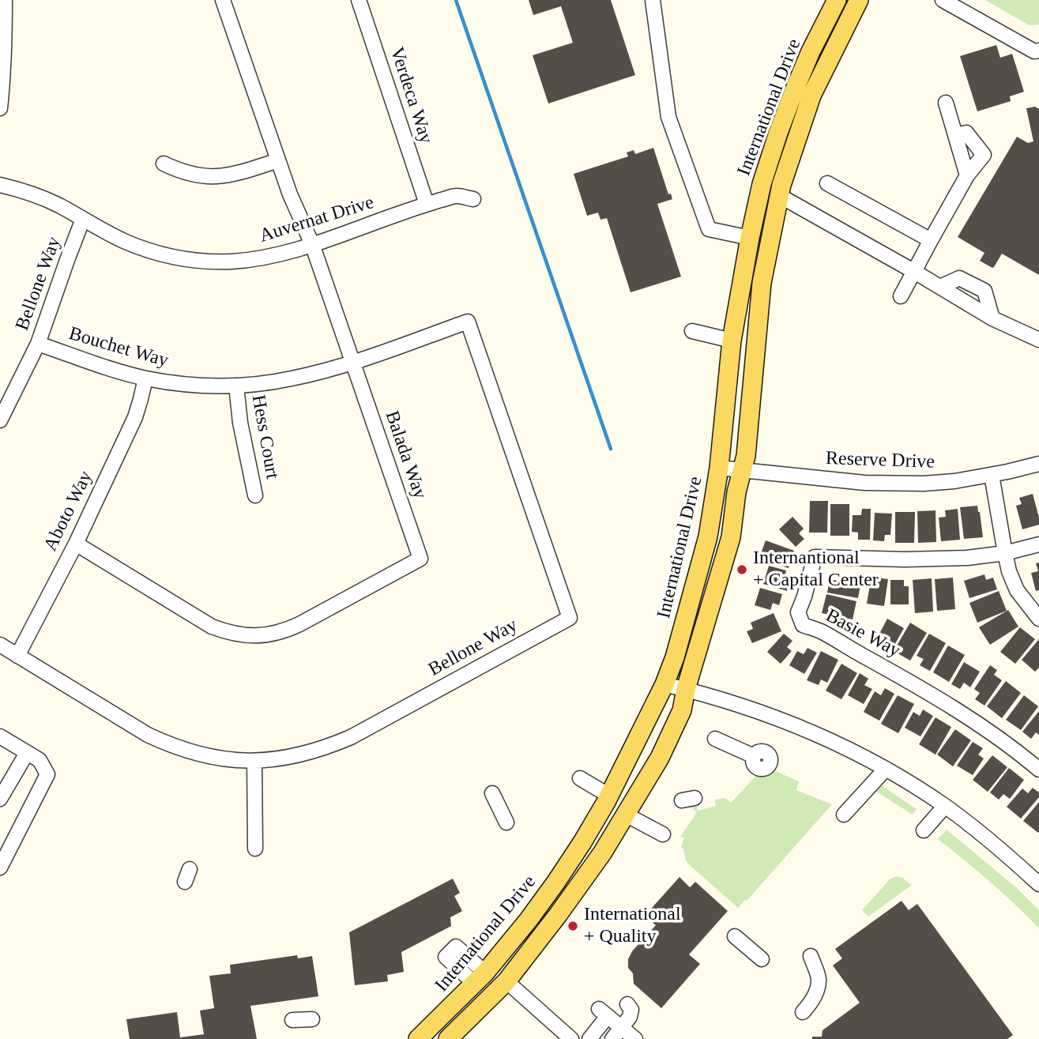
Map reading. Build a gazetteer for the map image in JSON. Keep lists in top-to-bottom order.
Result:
{
  "streets": {
    "main road": ["International Drive"],
    "street": [
      "Verdeca Way",
      "Auvernat Drive",
      "Bellone Way",
      "Bouchet Way",
      "Hess Court",
      "Balada Way",
      "Reserve Drive",
      "Aboto Way",
      "Basie Way"
    ]
  },
  "crossings": [
    ["Verdeca Way", "Auvernat Drive"],
    ["International Drive", "Reserve Drive"],
    ["Auvernat Drive", "Bellone Way"],
    ["Auvernat Drive", "Balada Way"],
    ["Bellone Way", "Bouchet Way"],
    ["Bellone Way", "Balada Way"],
    ["Bellone Way", "Aboto Way"],
    ["Bouchet Way", "Hess Court"],
    ["Bouchet Way", "Balada Way"],
    ["Bouchet Way", "Aboto Way"],
    ["Balada Way", "Aboto Way"]
  ],
  "places": ["Internantional + Capital Center", "International + Quality"]
}
